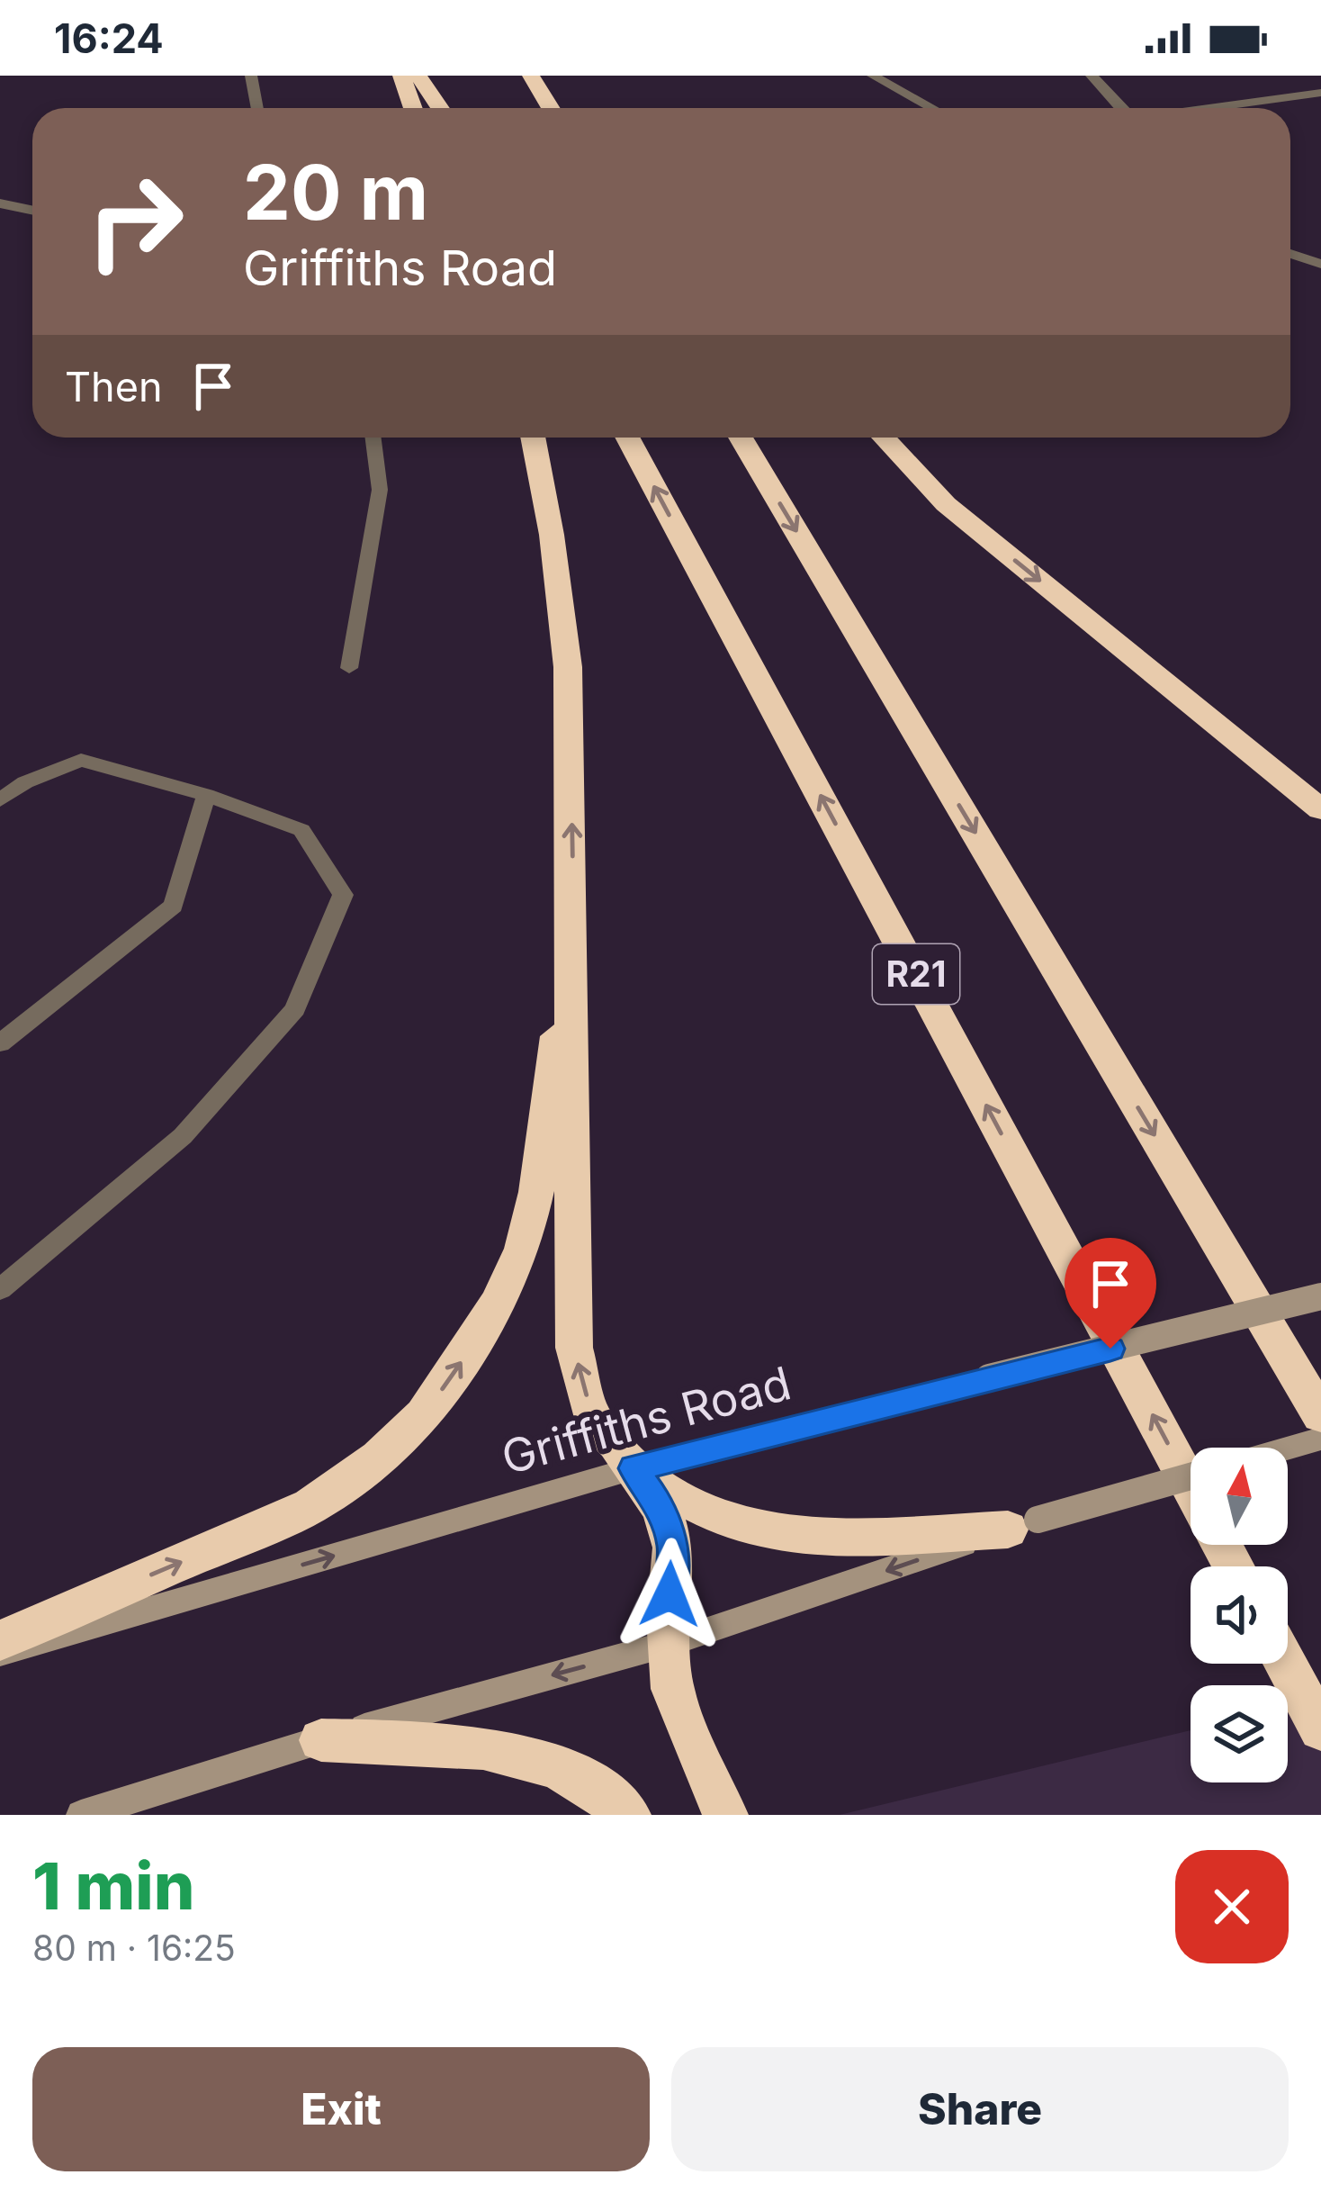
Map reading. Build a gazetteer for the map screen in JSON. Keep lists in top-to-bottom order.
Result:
{
  "streets": {
    "highway": ["R21"],
    "street": ["Griffiths Road"]
  },
  "north": "top",
  "page": {
    "status": "16:24",
    "turn": ["20 m", "Griffiths Road"],
    "then": "Then",
    "heading": ["1 min", "80 m · 16:25"],
    "buttons": ["Exit", "Share"]
  }
}
